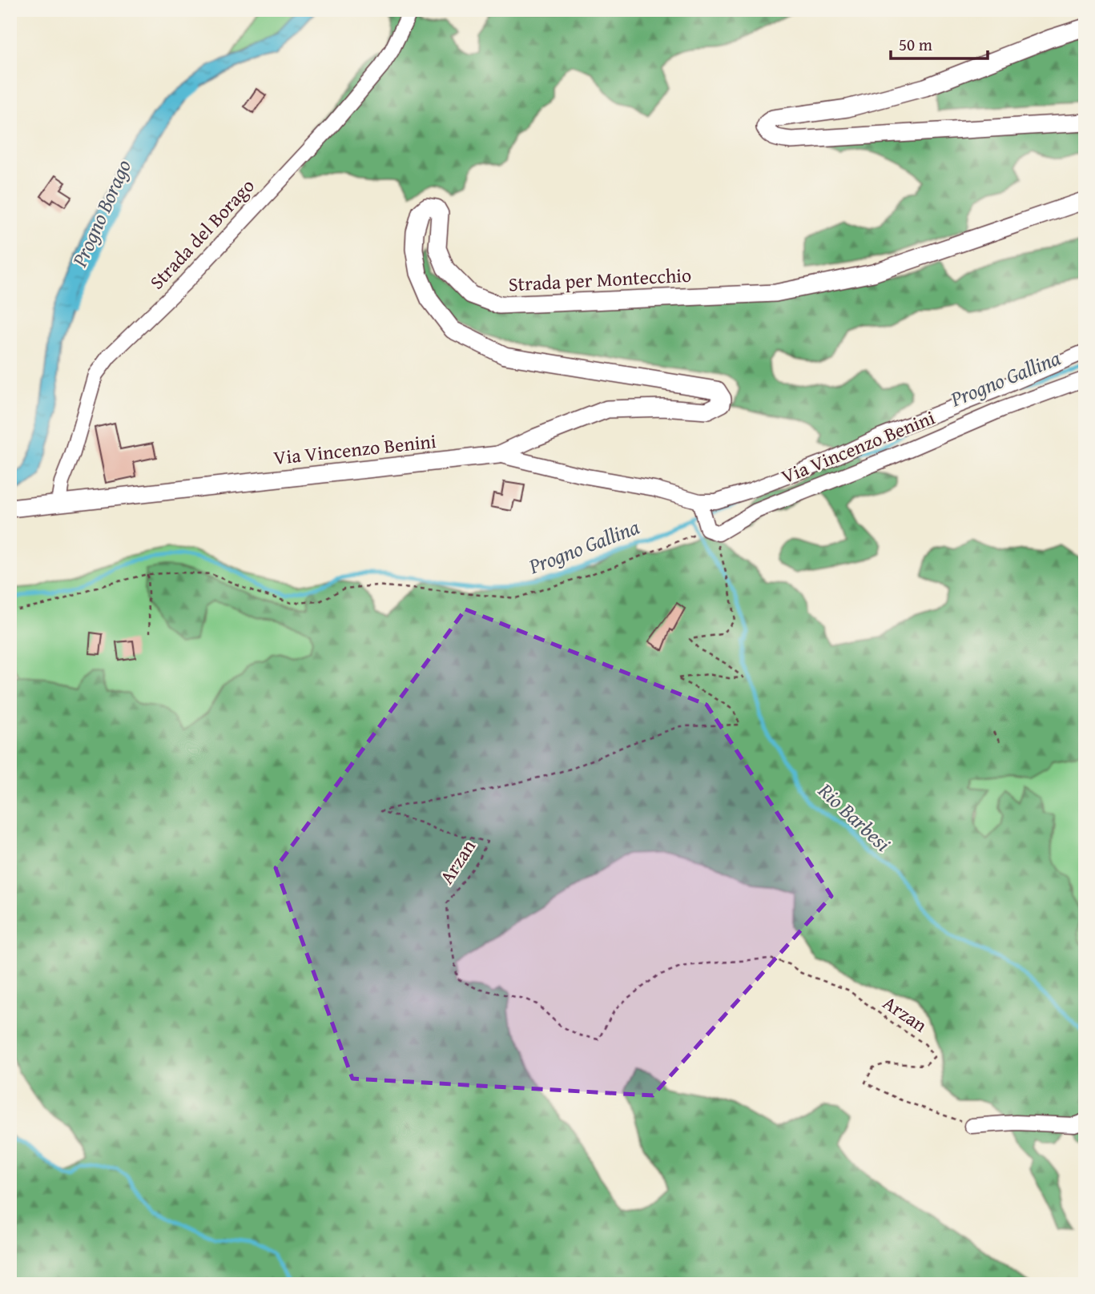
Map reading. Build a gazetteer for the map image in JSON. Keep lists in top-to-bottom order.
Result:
{
  "streets": {
    "street": ["Strada del Borago", "Strada per Montecchio", "Via Vincenzo Benini"],
    "path": ["Arzan"]
  },
  "crossings": [
    ["Strada del Borago", "Via Vincenzo Benini"],
    ["Strada per Montecchio", "Via Vincenzo Benini"],
    ["Via Vincenzo Benini", "Arzan"]
  ],
  "water": ["Progno Borago", "Progno Gallina", "Rio Barbesi"],
  "scale_bar": "50 m"
}
